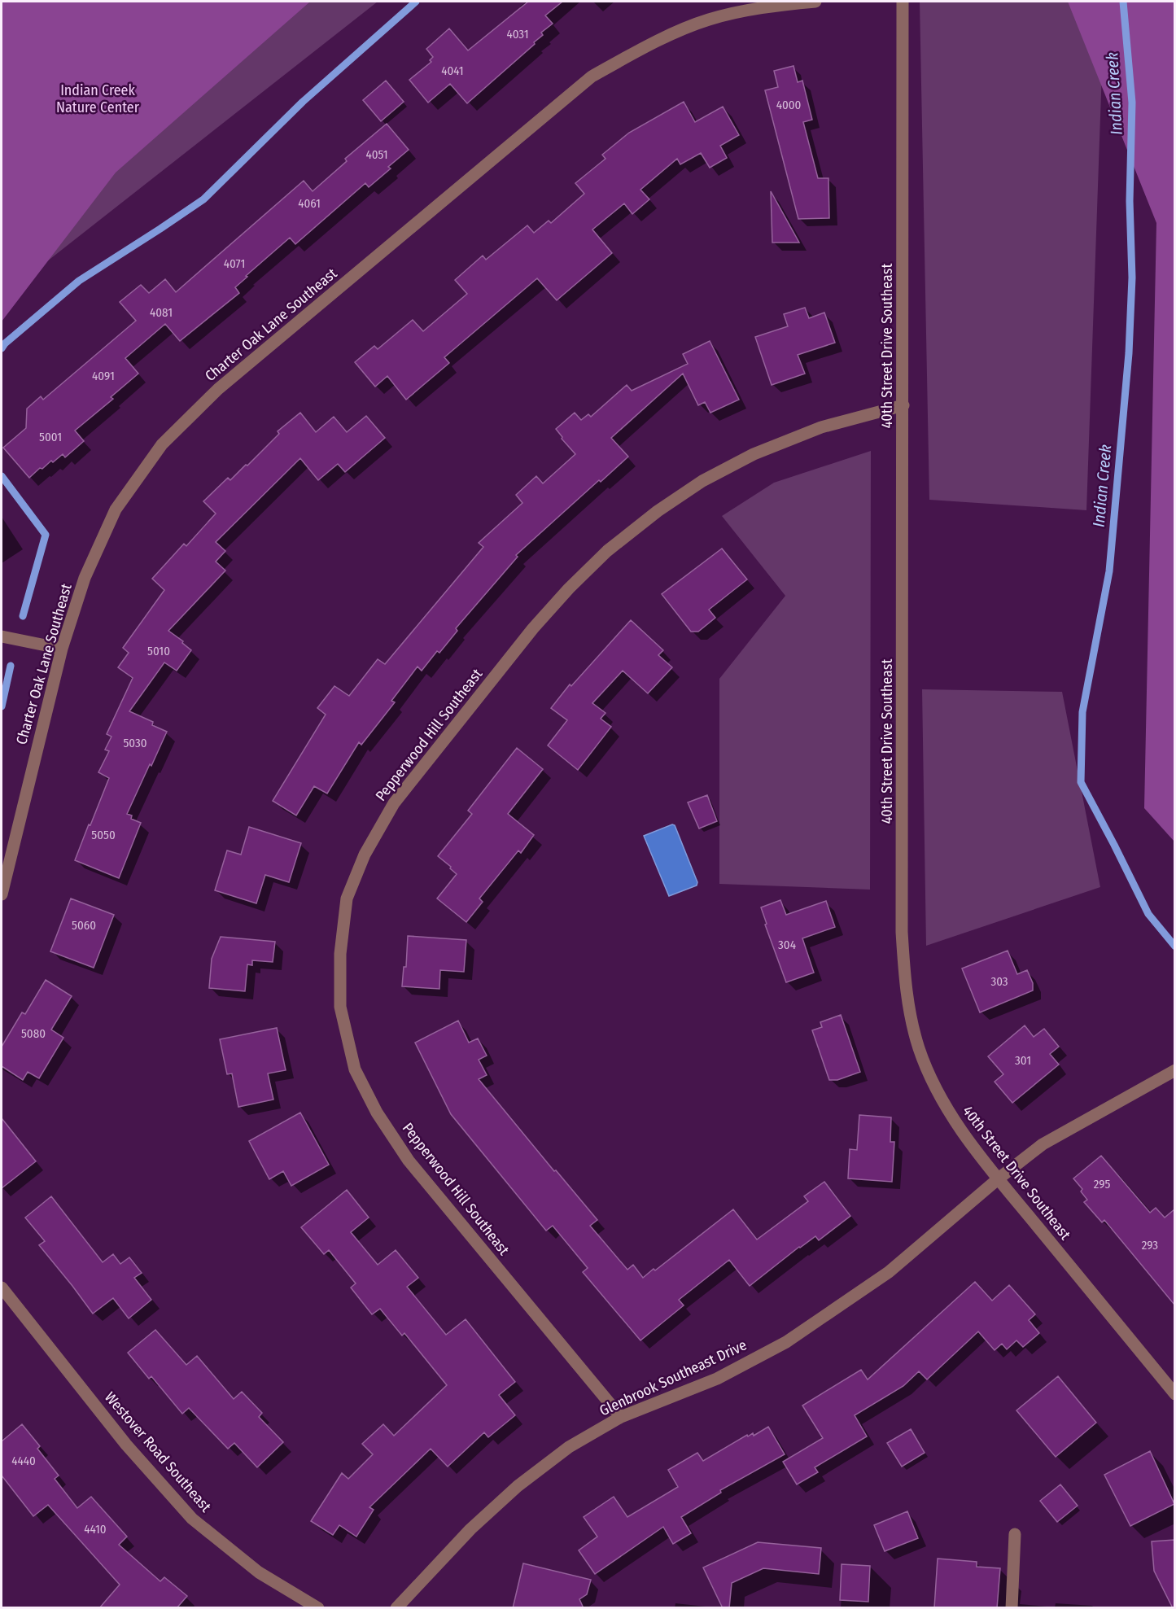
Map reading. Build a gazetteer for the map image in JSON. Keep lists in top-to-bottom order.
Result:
{
  "streets": {
    "street": [
      "Charter Oak Lane Southeast",
      "40th Street Drive Southeast",
      "Pepperwood Hill Southeast",
      "Glenbrook Southeast Drive",
      "Westover Road Southeast"
    ]
  },
  "crossings": [
    ["40th Street Drive Southeast", "Pepperwood Hill Southeast"],
    ["40th Street Drive Southeast", "Glenbrook Southeast Drive"],
    ["Pepperwood Hill Southeast", "Glenbrook Southeast Drive"]
  ],
  "water": ["Indian Creek"],
  "parks": ["Indian Creek Nature Center"],
  "house_numbers": [
    "4031",
    "4041",
    "4000",
    "4051",
    "4061",
    "4071",
    "4081",
    "4091",
    "5001",
    "5010",
    "5030",
    "5050",
    "5060",
    "304",
    "303",
    "5080",
    "301",
    "295",
    "293",
    "4440",
    "4410"
  ]
}
